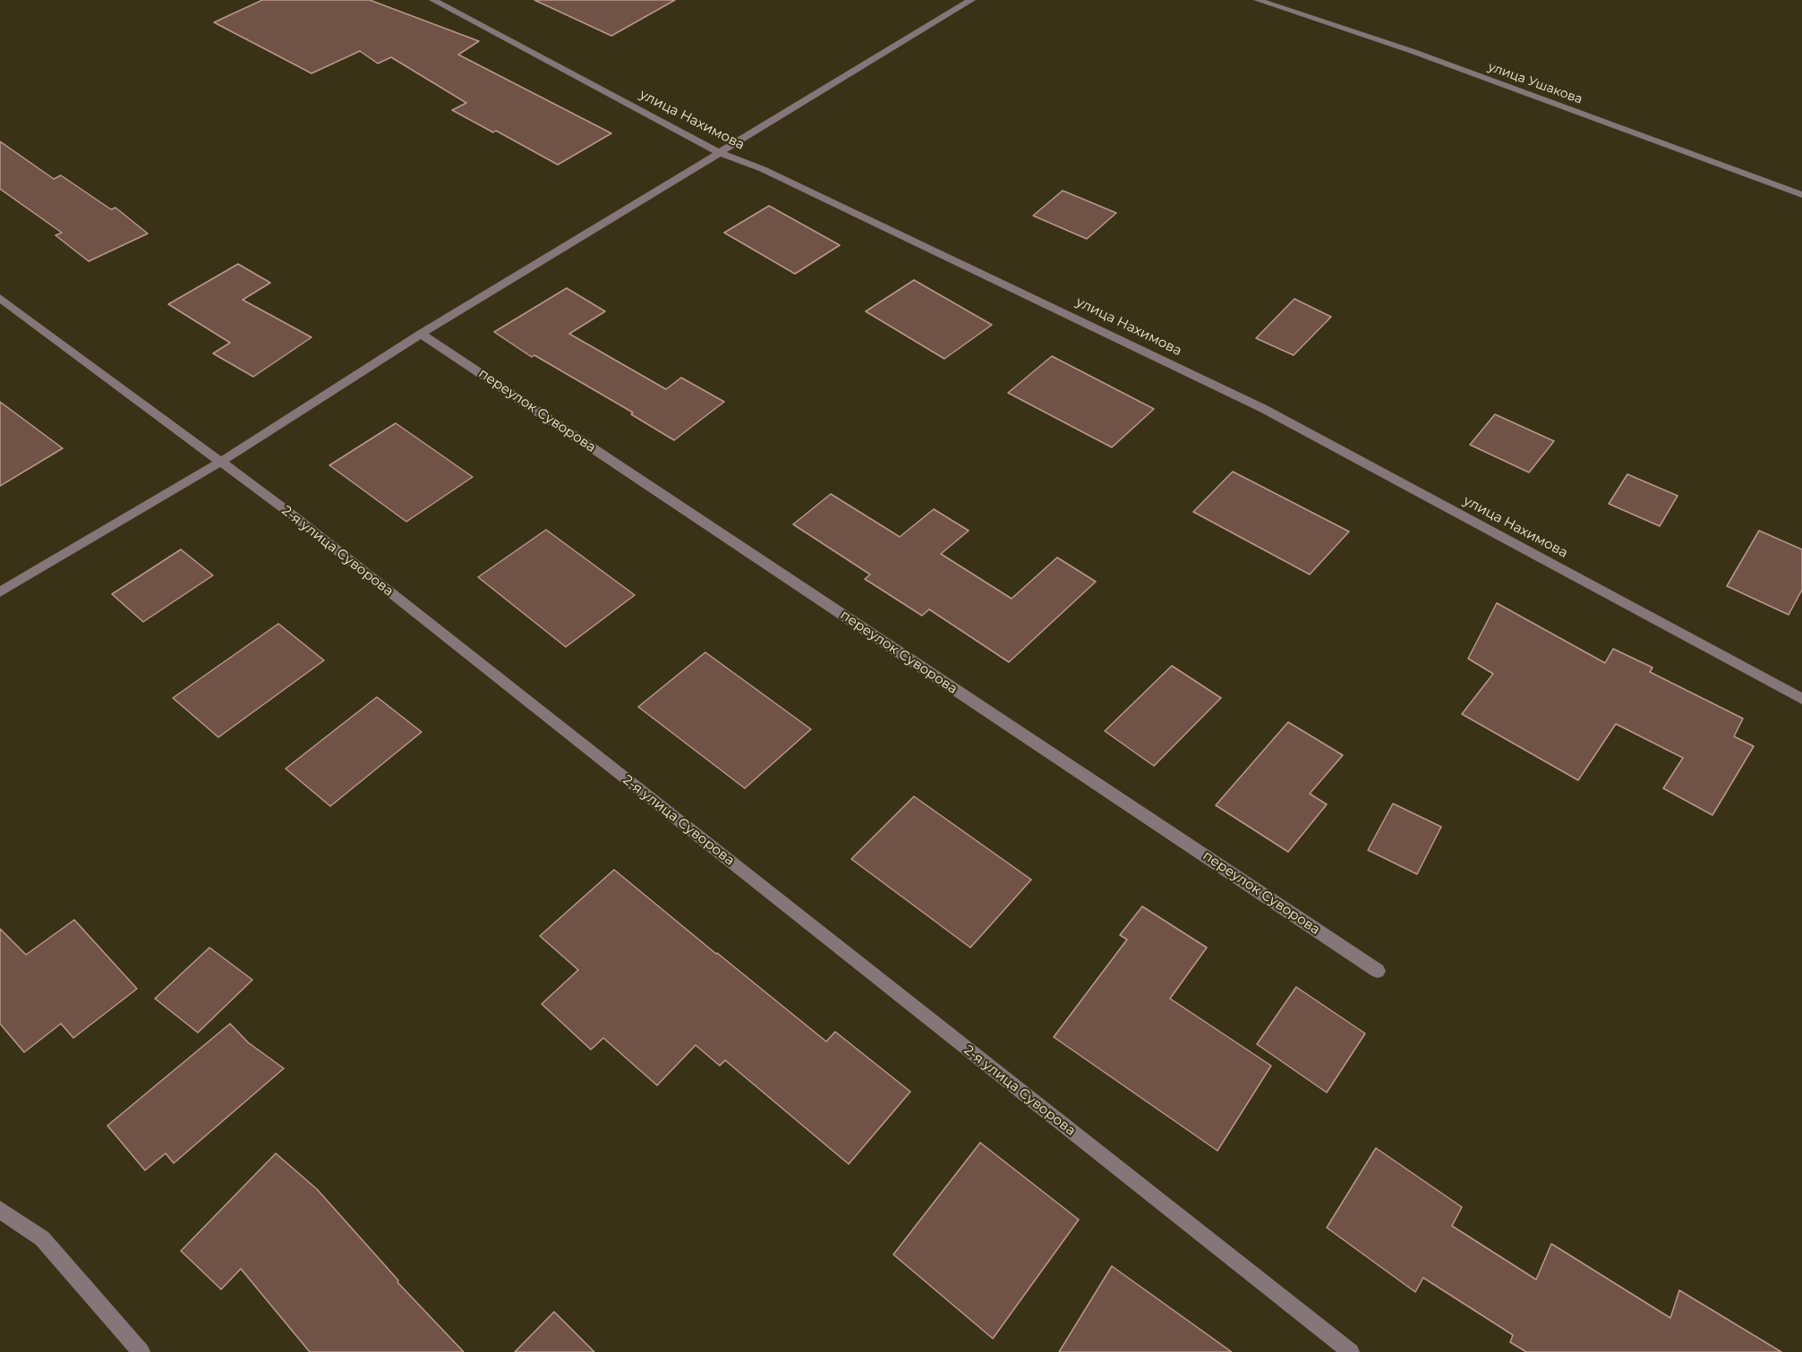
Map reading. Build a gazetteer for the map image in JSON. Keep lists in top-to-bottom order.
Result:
{
  "streets": {
    "street": [
      "улица Ушакова",
      "улица Нахимова",
      "переулок Суворова",
      "2-я улица Суворова"
    ]
  }
}
